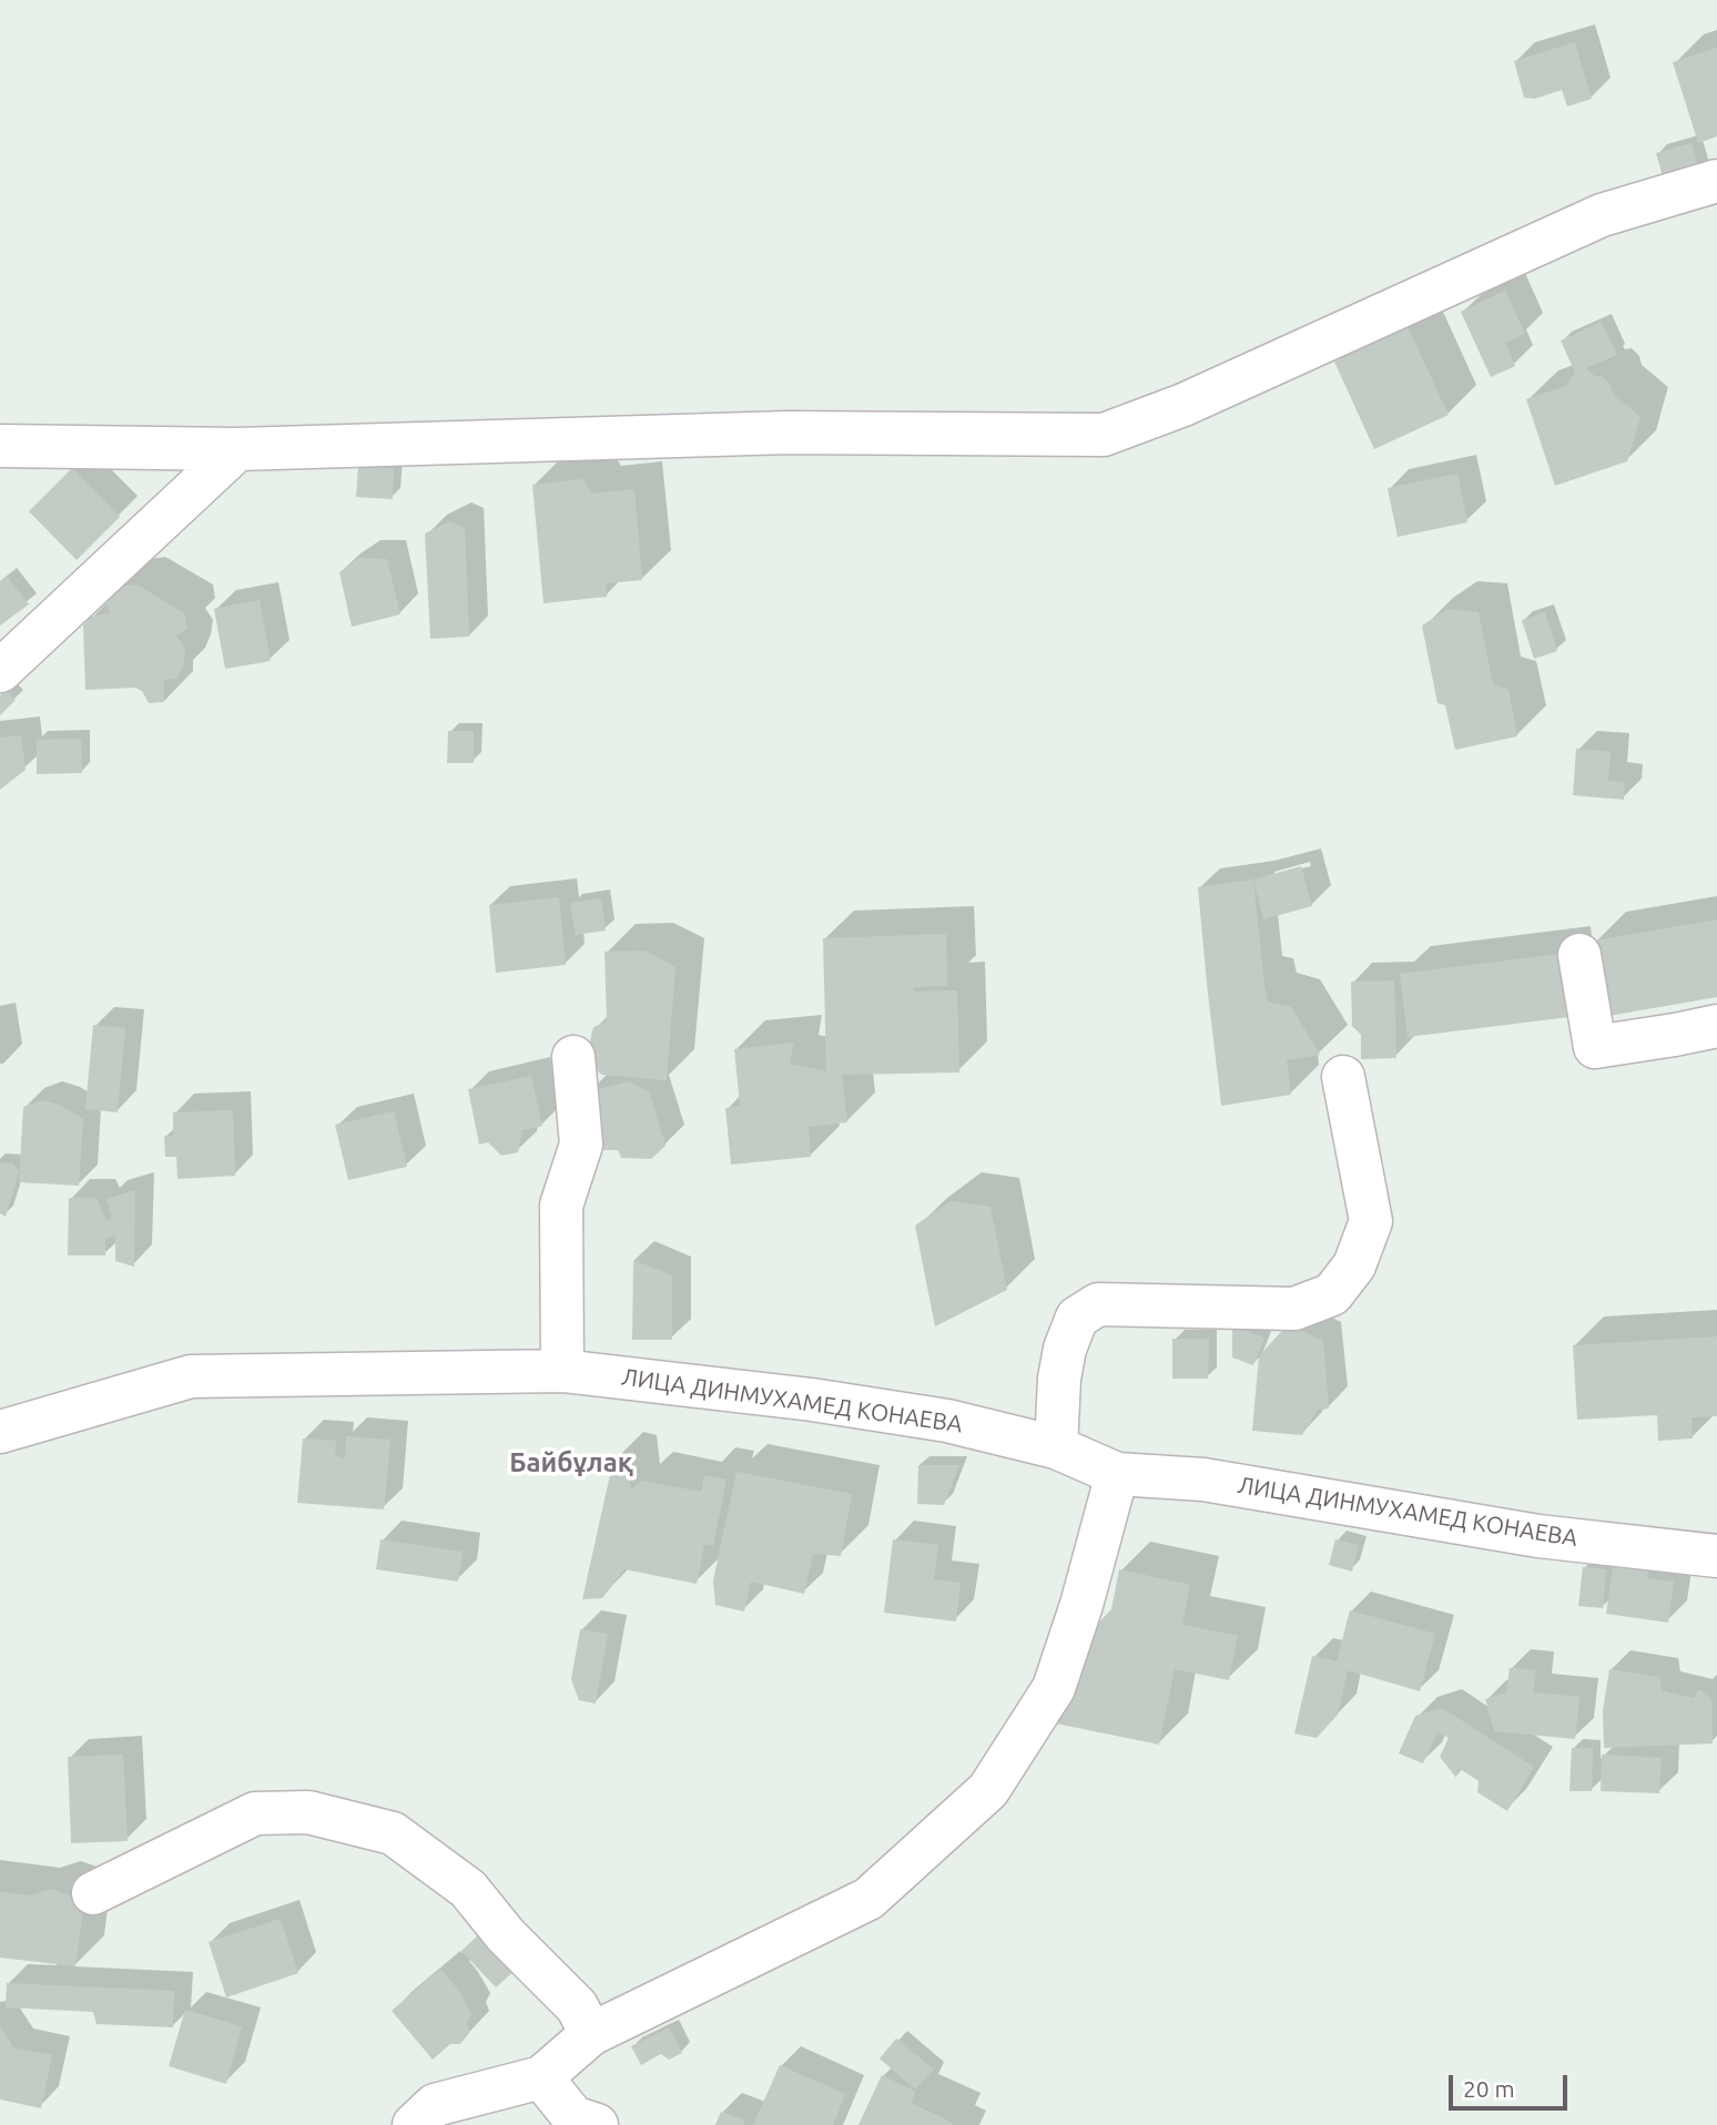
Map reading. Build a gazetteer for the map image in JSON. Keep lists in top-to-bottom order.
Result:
{
  "streets": {
    "street": ["ЛИЦА ДИНМУХАМЕД КОНАЕВА"]
  },
  "districts": ["Байбұлақ"],
  "scale_bar": "20 m"
}
